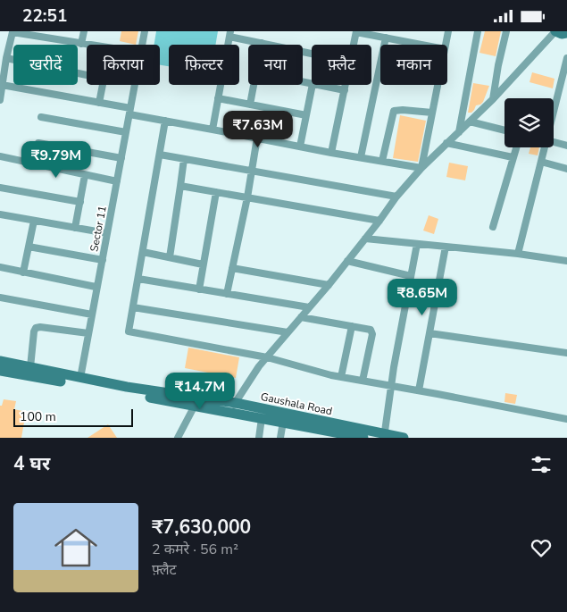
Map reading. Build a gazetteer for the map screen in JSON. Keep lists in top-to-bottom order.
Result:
{
  "streets": {
    "street": ["Sector 11", "Gaushala Road"]
  },
  "crossings": [
    ["Sector 11", "Gaushala Road"]
  ],
  "scale_bar": "100 m",
  "page": {
    "status": "22:51",
    "chip": [
      "खरीदें",
      "किराया",
      "फ़िल्टर",
      "नया",
      "फ़्लैट",
      "मकान"
    ],
    "price": [
      "₹7.63M",
      "₹9.79M",
      "₹8.65M",
      "₹14.7M"
    ],
    "scale": "100 m",
    "heading": "4 घर",
    "list": [
      {
        "name": "₹7,630,000",
        "note": "2 कमरे · 56 m² · फ़्लैट"
      }
    ]
  }
}
